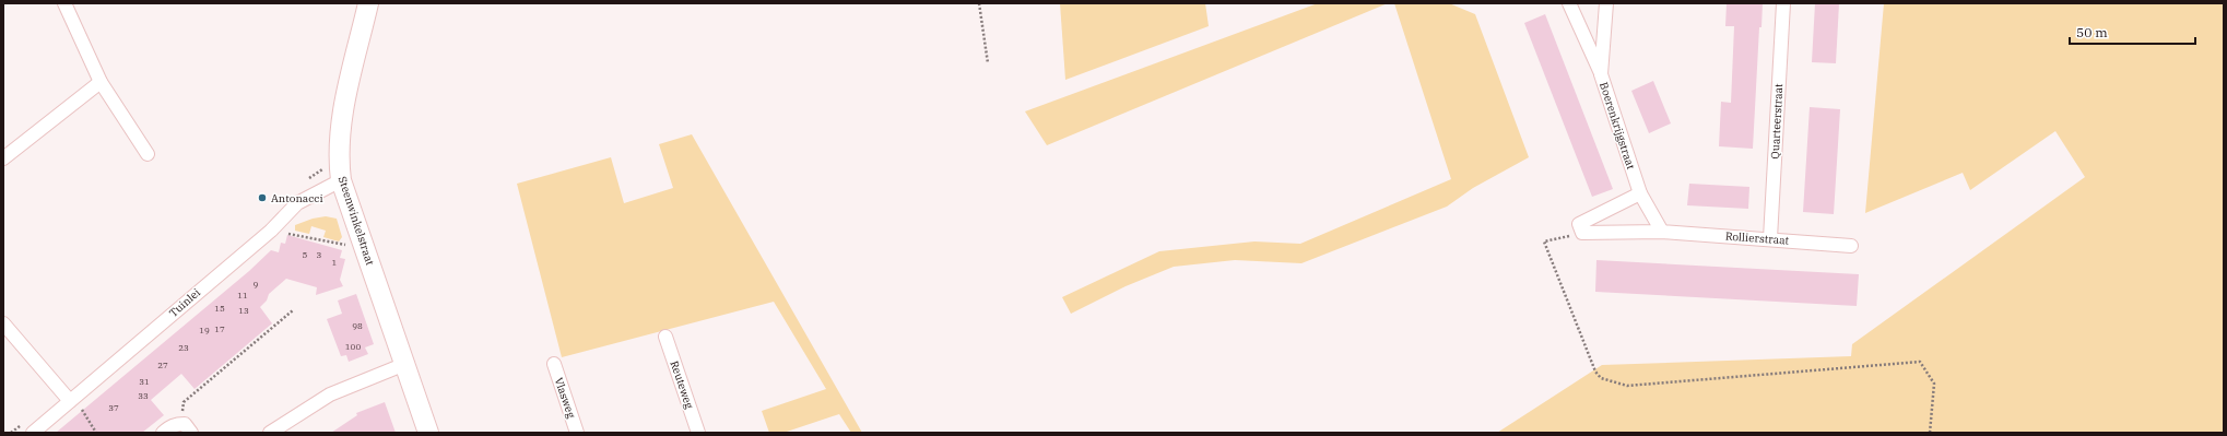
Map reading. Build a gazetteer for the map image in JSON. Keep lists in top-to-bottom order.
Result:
{
  "streets": {
    "street": [
      "Quarteerstraat",
      "Boerenkrijgstraat",
      "Steenwinkelstraat",
      "Rollierstraat",
      "Tuinlei",
      "Reuteweg",
      "Vlasweg"
    ]
  },
  "crossings": [
    ["Quarteerstraat", "Rollierstraat"],
    ["Boerenkrijgstraat", "Rollierstraat"],
    ["Steenwinkelstraat", "Tuinlei"]
  ],
  "places": ["Antonacci"],
  "house_numbers": [
    "5",
    "3",
    "1",
    "9",
    "11",
    "15",
    "13",
    "98",
    "17",
    "19",
    "100",
    "23",
    "27",
    "31",
    "33",
    "37"
  ],
  "scale_bar": "50 m"
}
